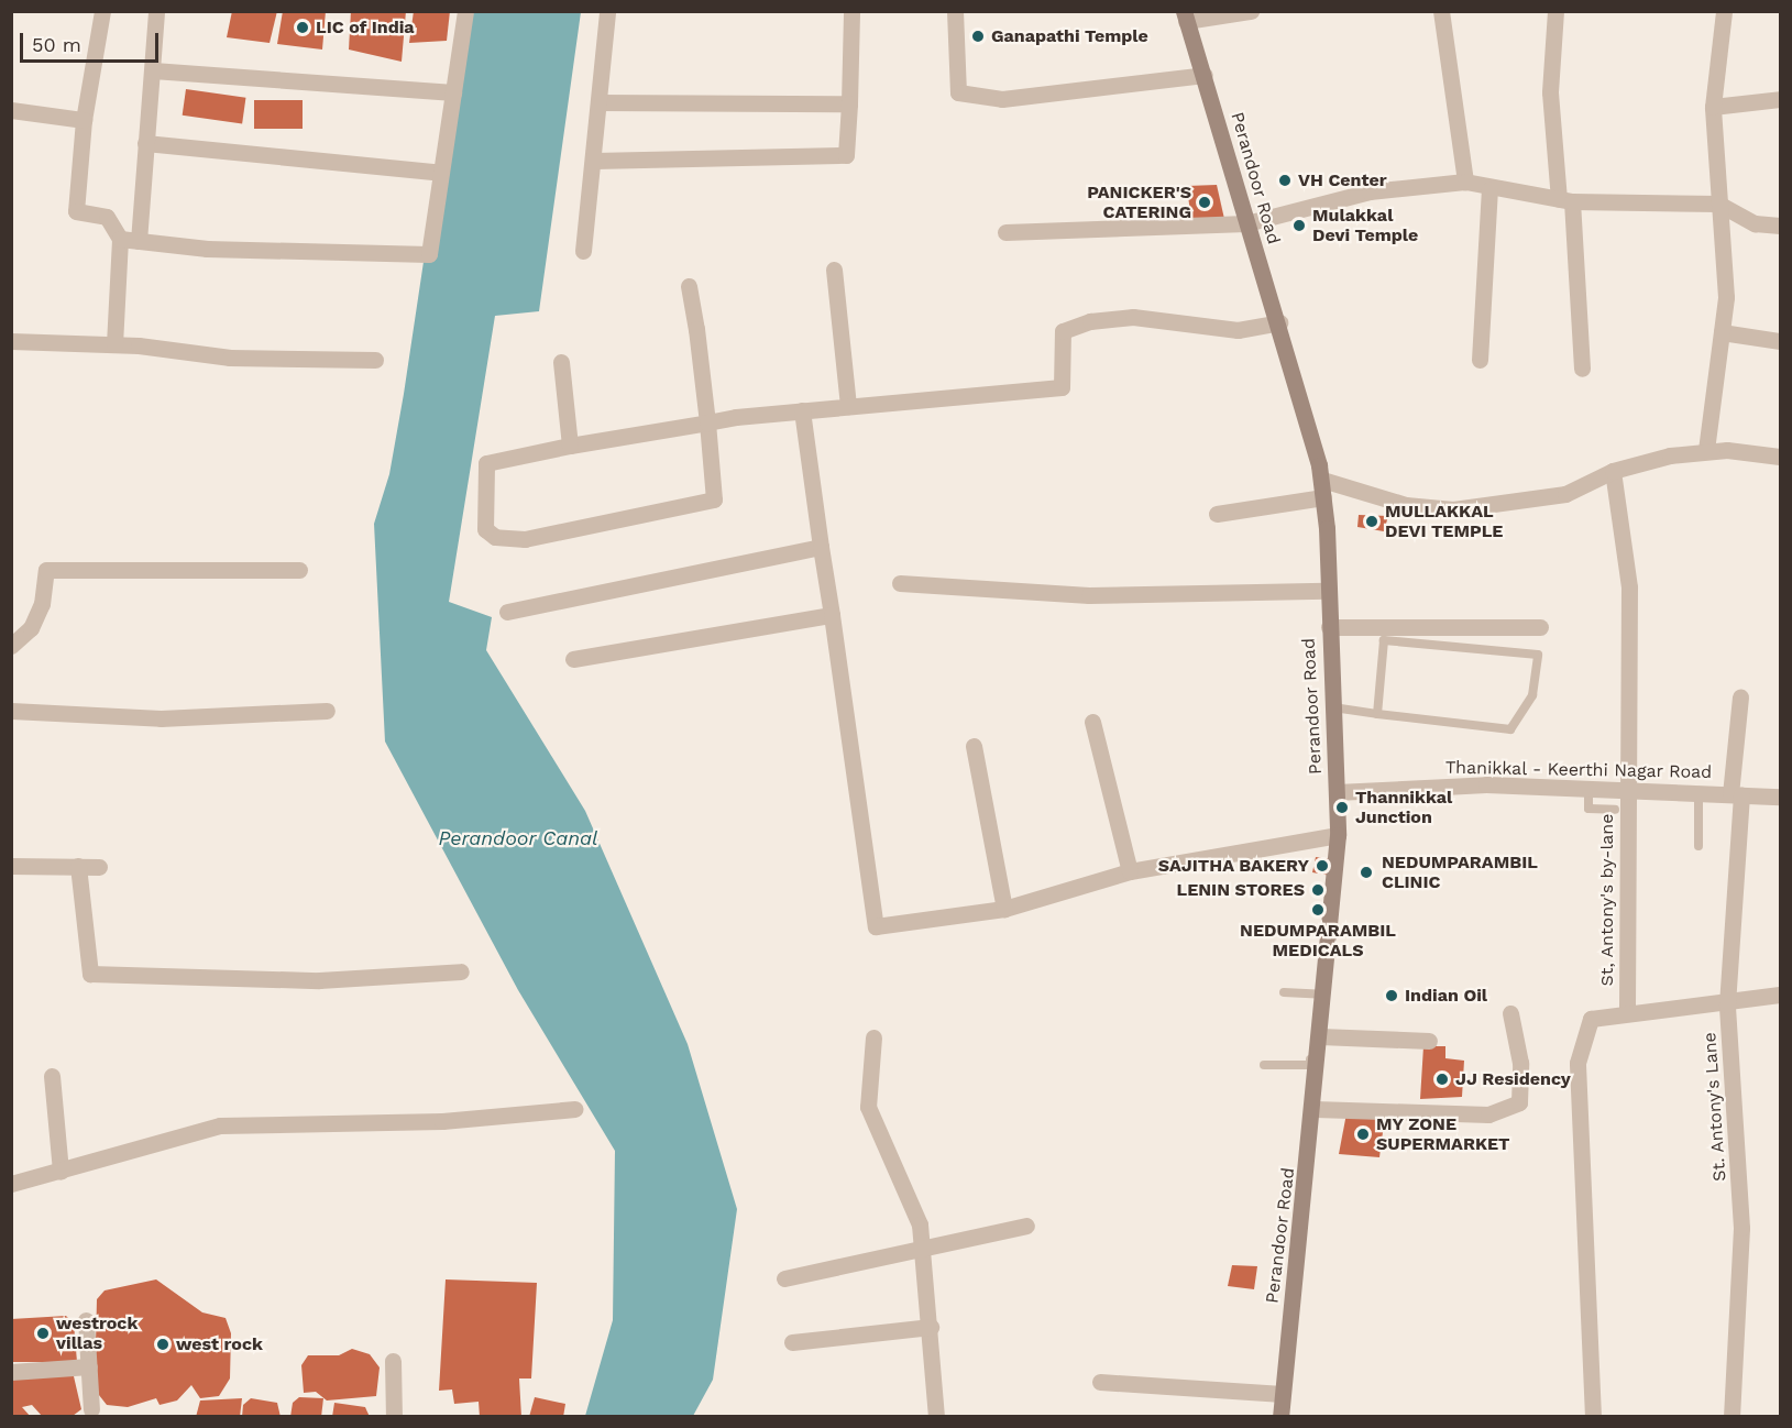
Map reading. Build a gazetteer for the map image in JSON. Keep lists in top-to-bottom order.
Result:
{
  "streets": {
    "main road": ["Perandoor Road"],
    "street": ["Thanikkal - Keerthi Nagar Road", "St, Antony's by-lane", "St. Antony's Lane"]
  },
  "crossings": [
    ["Perandoor Road", "Thanikkal - Keerthi Nagar Road"],
    ["Thanikkal - Keerthi Nagar Road", "St, Antony's by-lane"],
    ["Thanikkal - Keerthi Nagar Road", "St. Antony's Lane"]
  ],
  "water": ["Perandoor Canal"],
  "places": [
    "LIC of India",
    "Ganapathi Temple",
    "VH Center",
    "PANICKER'S CATERING",
    "Mulakkal Devi Temple",
    "MULLAKKAL DEVI TEMPLE",
    "Thannikkal Junction",
    "SAJITHA BAKERY",
    "NEDUMPARAMBIL CLINIC",
    "LENIN STORES",
    "NEDUMPARAMBIL MEDICALS",
    "Indian Oil",
    "JJ Residency",
    "MY ZONE SUPERMARKET",
    "westrock villas",
    "west rock"
  ],
  "scale_bar": "50 m"
}
